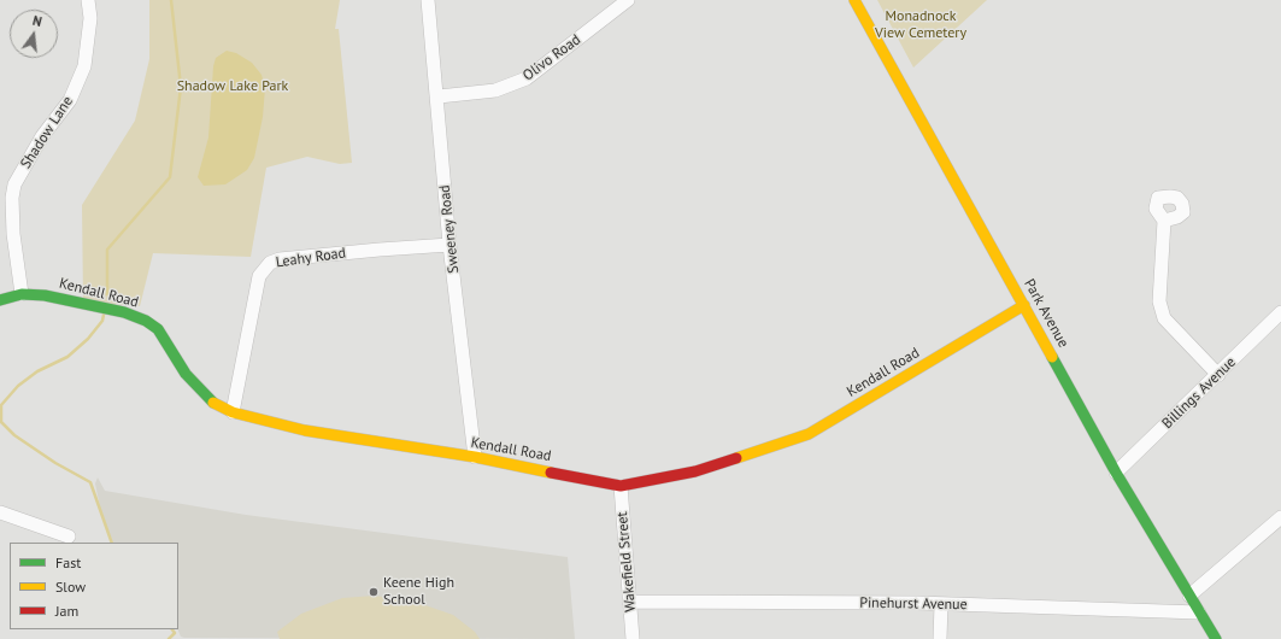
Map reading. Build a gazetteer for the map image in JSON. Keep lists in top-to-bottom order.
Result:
{
  "streets": {
    "street": [
      "Olivo Road",
      "Shadow Lane",
      "Sweeney Road",
      "Leahy Road",
      "Kendall Road",
      "Park Avenue",
      "Billings Avenue",
      "Wakefield Street",
      "Pinehurst Avenue"
    ]
  },
  "crossings": [
    ["Olivo Road", "Sweeney Road"],
    ["Shadow Lane", "Kendall Road"],
    ["Sweeney Road", "Leahy Road"],
    ["Sweeney Road", "Kendall Road"],
    ["Leahy Road", "Kendall Road"],
    ["Kendall Road", "Park Avenue"],
    ["Kendall Road", "Wakefield Street"],
    ["Park Avenue", "Billings Avenue"],
    ["Park Avenue", "Pinehurst Avenue"],
    ["Wakefield Street", "Pinehurst Avenue"]
  ],
  "parks": ["Monadnock View Cemetery", "Shadow Lake Park"],
  "places": ["Keene High School"],
  "legend": ["Fast", "Slow", "Jam"],
  "north": "top"
}
